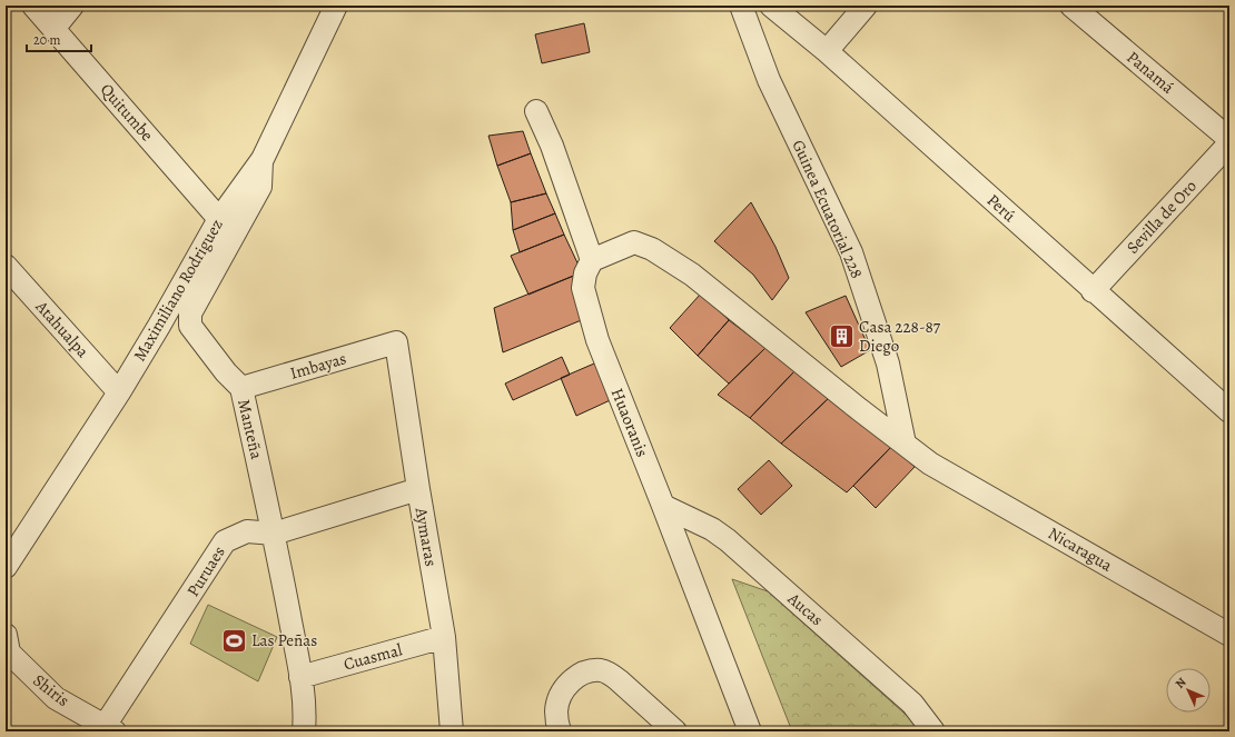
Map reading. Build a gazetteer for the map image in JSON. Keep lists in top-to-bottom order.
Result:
{
  "streets": {
    "street": [
      "Panamá",
      "Quitumbe",
      "Perú",
      "Guinea Ecuatorial 228",
      "Sevilla de Oro",
      "Maximiliano Rodriguez",
      "Atahualpa",
      "Imbayas",
      "Huaoranis",
      "Manteña",
      "Aymaras",
      "Nicaragua",
      "Puruaes",
      "Aucas",
      "Cuasmal",
      "Shiris"
    ]
  },
  "crossings": [
    ["Quitumbe", "Maximiliano Rodriguez"],
    ["Perú", "Sevilla de Oro"],
    ["Guinea Ecuatorial 228", "Nicaragua"],
    ["Maximiliano Rodriguez", "Atahualpa"],
    ["Maximiliano Rodriguez", "Manteña"],
    ["Imbayas", "Manteña"],
    ["Imbayas", "Aymaras"],
    ["Huaoranis", "Nicaragua"],
    ["Huaoranis", "Aucas"],
    ["Manteña", "Puruaes"],
    ["Manteña", "Cuasmal"],
    ["Aymaras", "Puruaes"],
    ["Aymaras", "Cuasmal"],
    ["Puruaes", "Shiris"]
  ],
  "places": {
    "building": ["Casa 228-87 Diego"],
    "sports": ["Las Peñas"]
  },
  "scale_bar": "20 m",
  "north": "top left"
}
